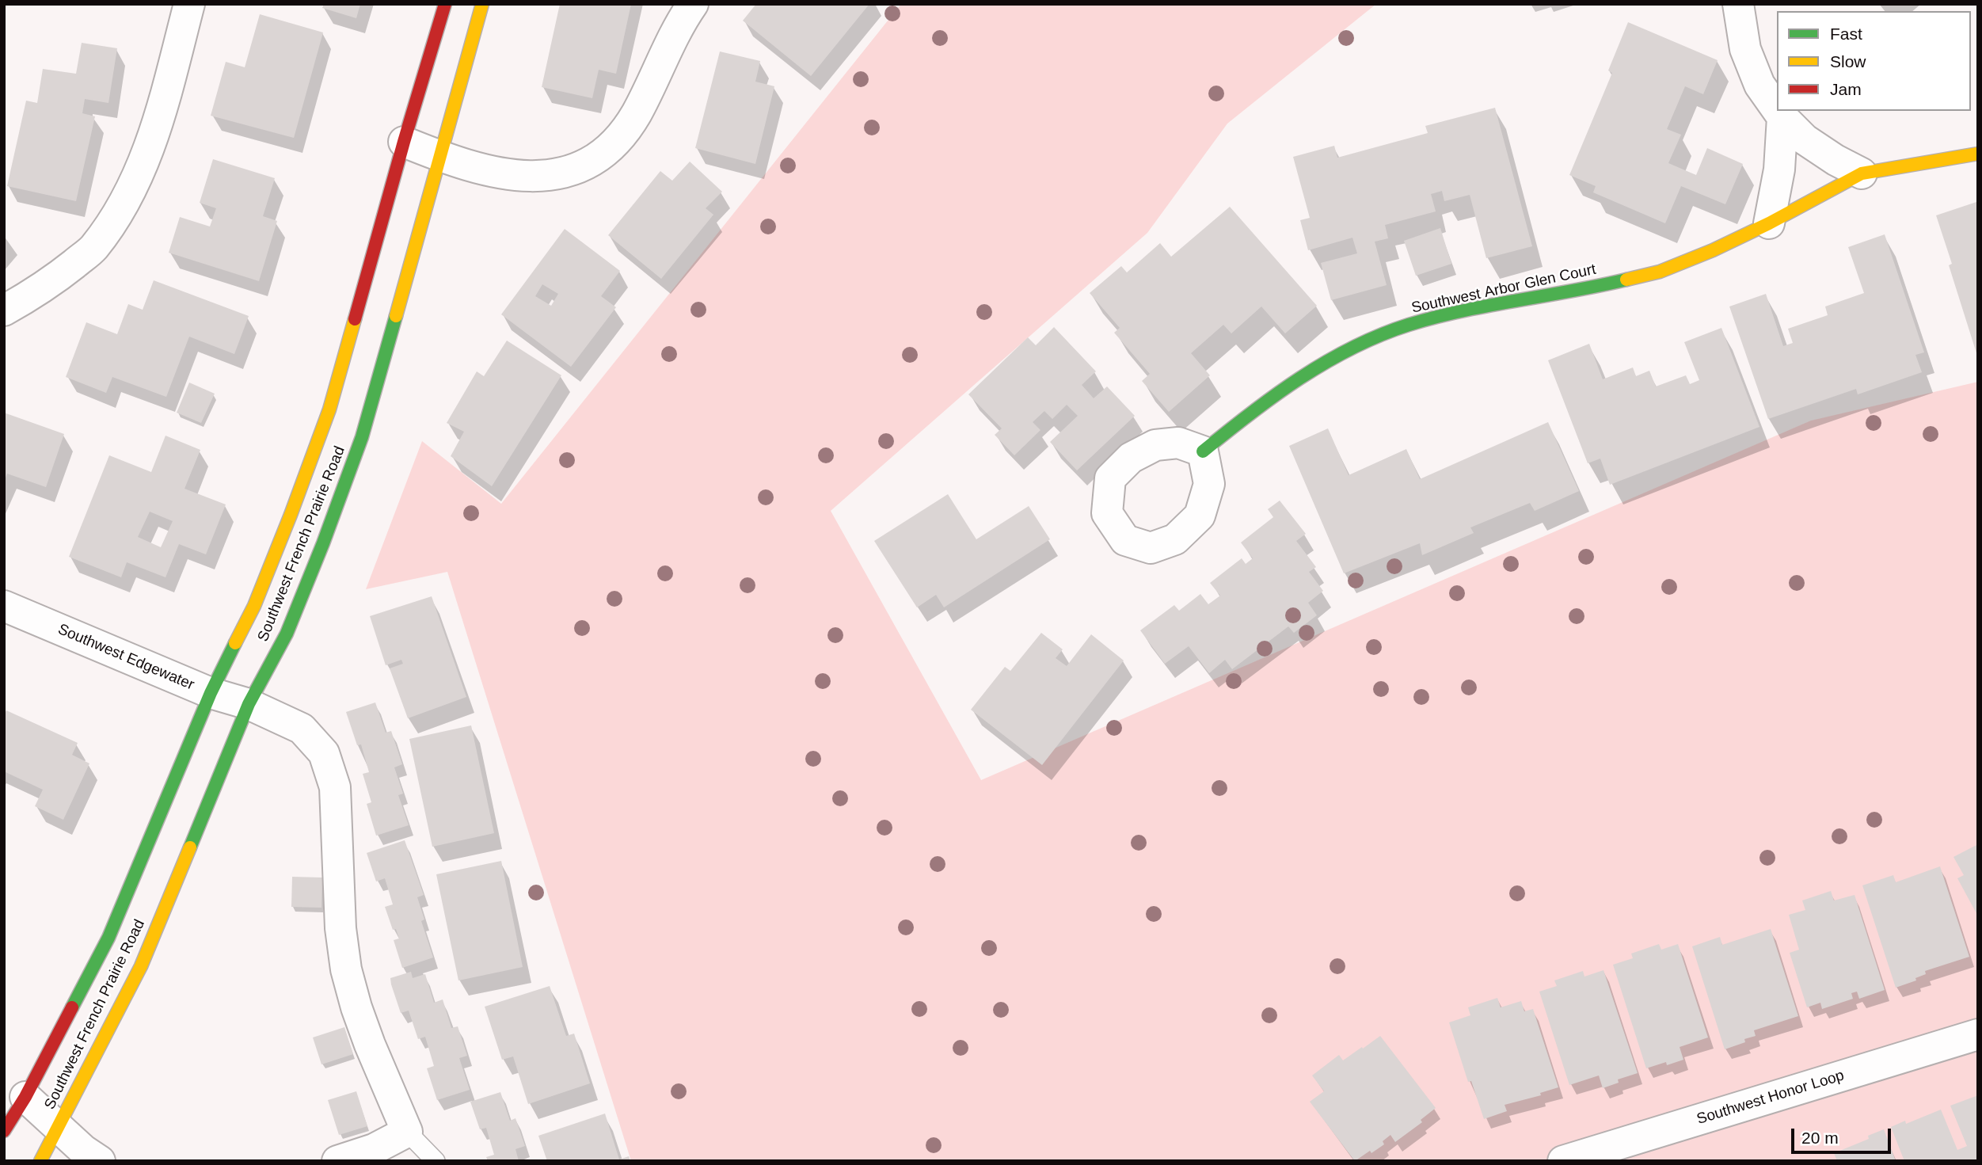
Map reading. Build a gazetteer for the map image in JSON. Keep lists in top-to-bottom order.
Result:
{
  "streets": {
    "street": [
      "Southwest Arbor Glen Court",
      "Southwest French Prairie Road",
      "Southwest Edgewater",
      "Southwest Honor Loop"
    ]
  },
  "crossings": [
    ["Southwest French Prairie Road", "Southwest Edgewater"]
  ],
  "legend": ["Fast", "Slow", "Jam"],
  "scale_bar": "20 m"
}
